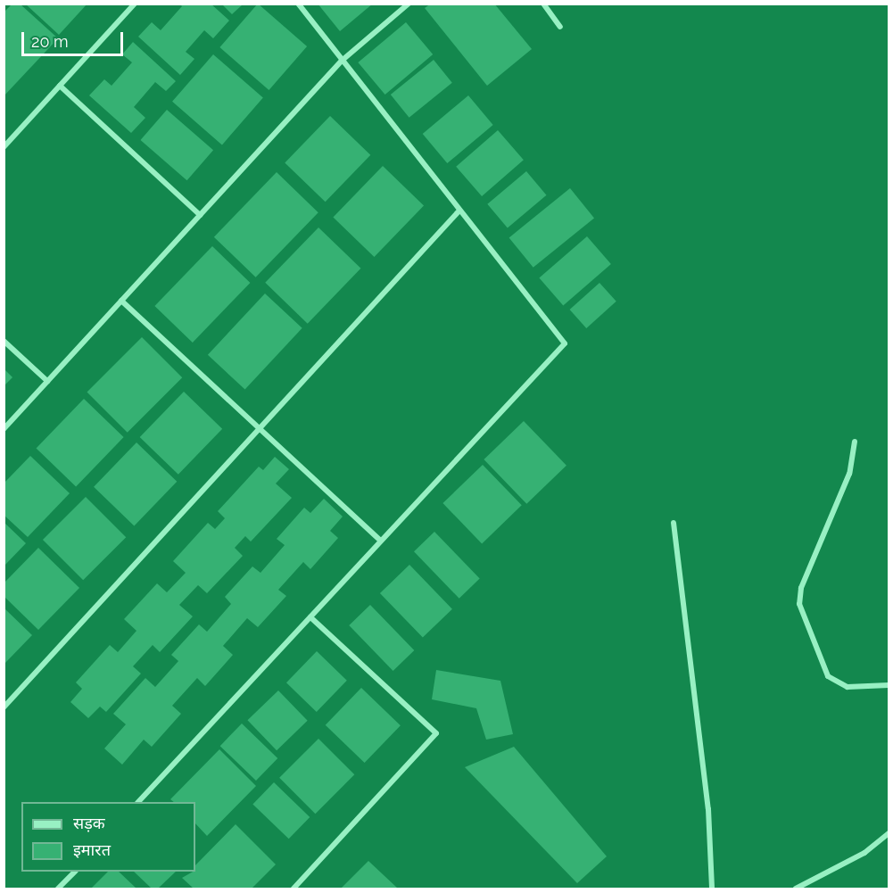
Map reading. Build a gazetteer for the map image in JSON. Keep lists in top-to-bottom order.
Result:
{
  "legend": ["सड़क", "इमारत"],
  "scale_bar": "20 m"
}
